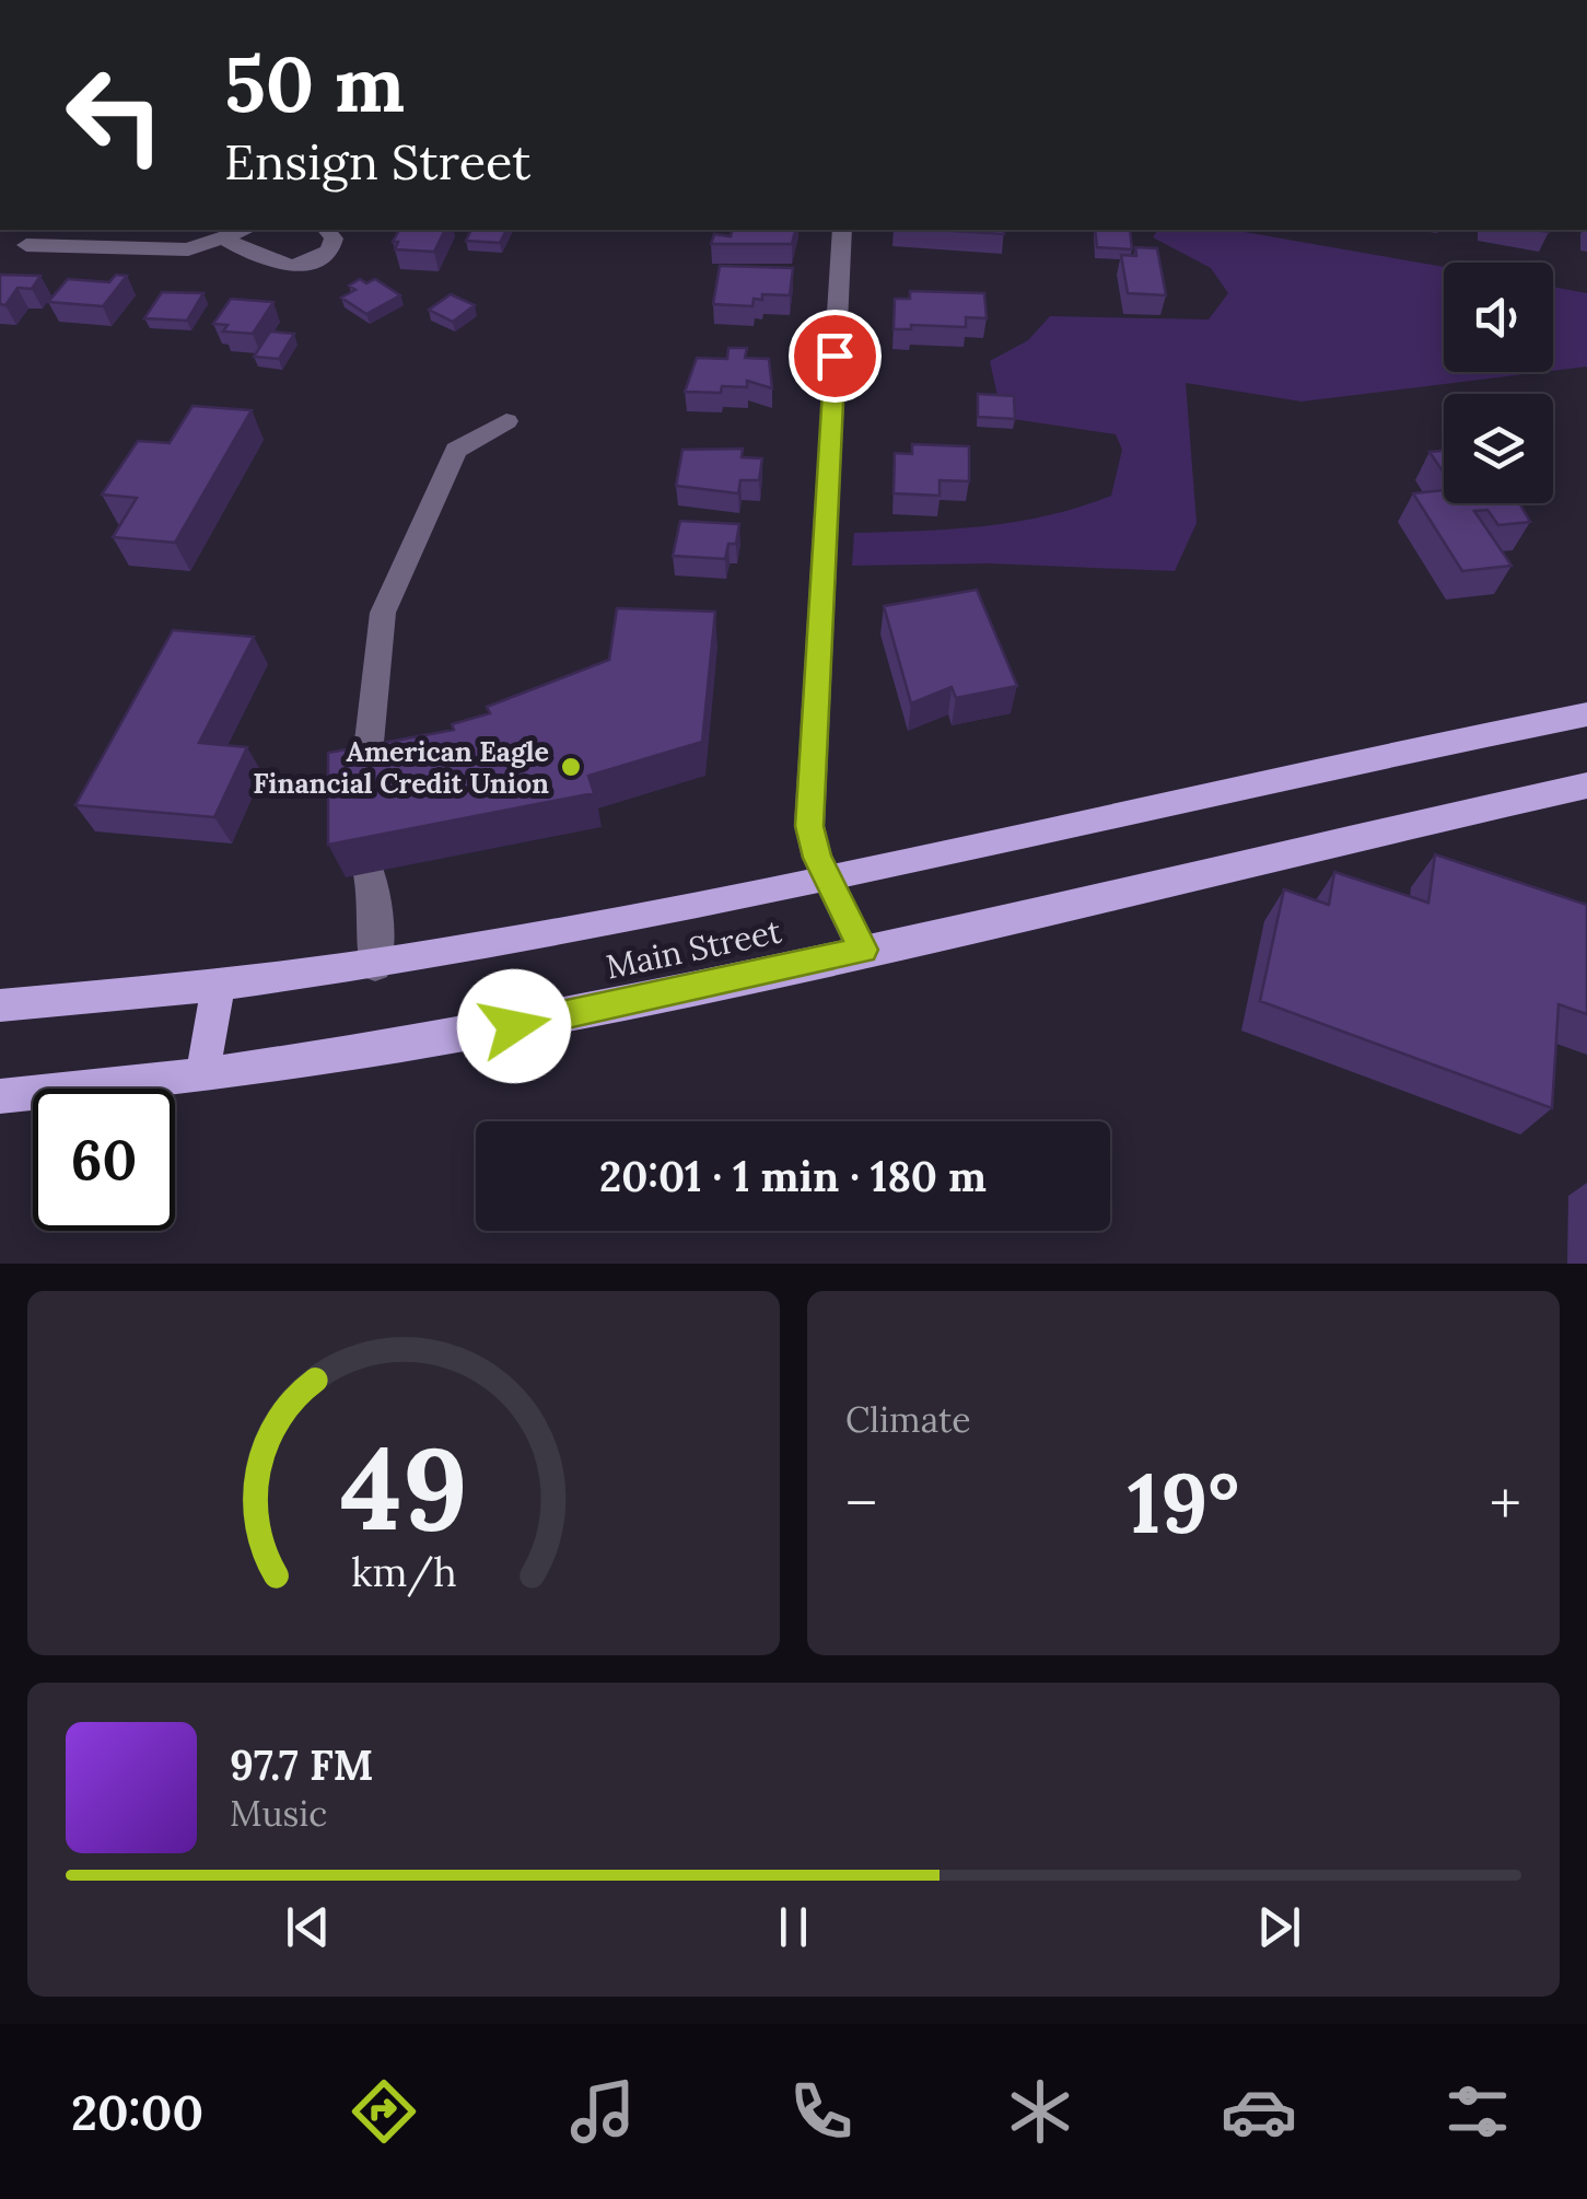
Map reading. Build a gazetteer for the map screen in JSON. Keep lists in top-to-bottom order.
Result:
{
  "streets": {
    "main road": ["Main Street"]
  },
  "places": ["American Eagle Financial Credit Union"],
  "page": {
    "turn": ["50 m", "Ensign Street"],
    "limit": "60",
    "trip": "20:01 · 1 min · 180 m",
    "tile": "Climate",
    "heat": ["−", "19°", "+"],
    "song": ["97.7 FM", "Music"],
    "tabs": "20:00",
    "gauge": ["49", "km/h"]
  }
}
